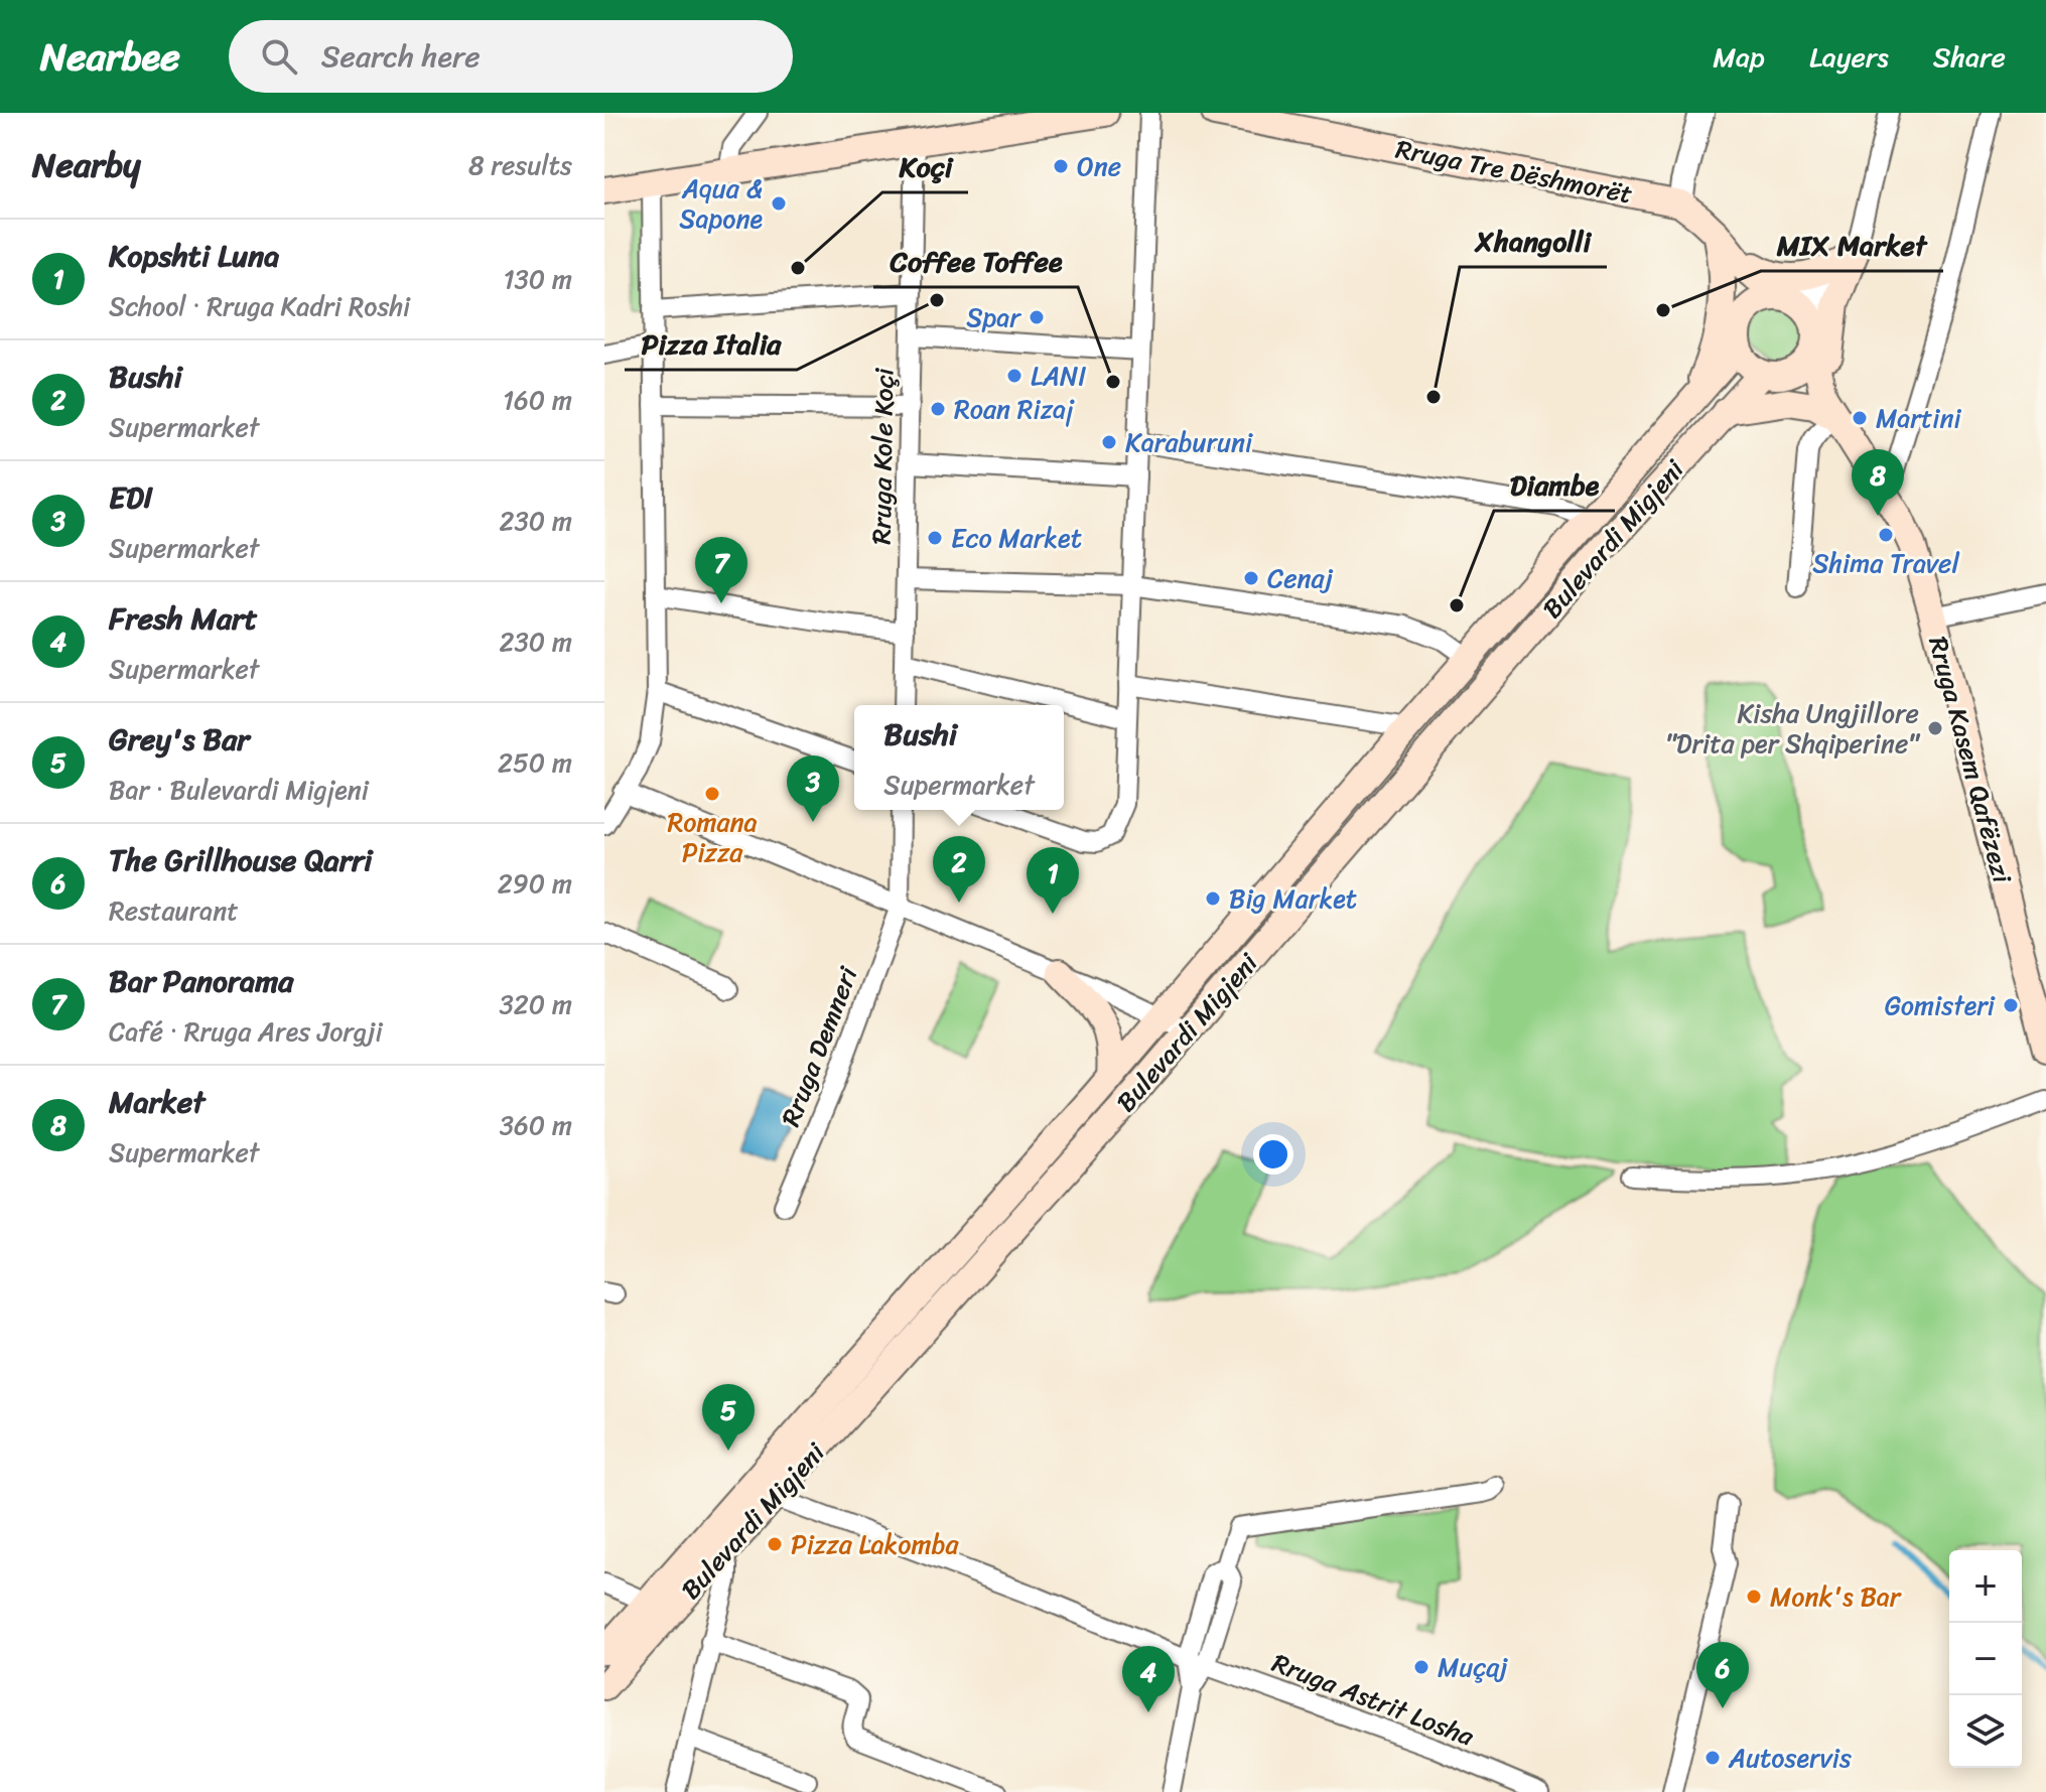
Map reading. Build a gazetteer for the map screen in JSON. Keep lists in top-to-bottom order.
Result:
{
  "streets": {
    "main road": ["Rruga Tre Dëshmorët", "Bulevardi Migjeni", "Rruga Kasem Qafëzezi"],
    "street": ["Rruga Kole Koçi", "Rruga Demneri", "Rruga Astrit Losha"]
  },
  "crossings": [
    ["Rruga Tre Dëshmorët", "Bulevardi Migjeni"],
    ["Rruga Tre Dëshmorët", "Rruga Kasem Qafëzezi"],
    ["Rruga Kole Koçi", "Bulevardi Migjeni"],
    ["Bulevardi Migjeni", "Rruga Kasem Qafëzezi"],
    ["Bulevardi Migjeni", "Rruga Astrit Losha"]
  ],
  "places": [
    "One",
    "Aqua & Sapone",
    "Koçi",
    "Pizza Italia",
    "MIX Market",
    "Spar",
    "LANI",
    "Coffee Toffee",
    "Xhangolli",
    "Roan Rizaj",
    "Martini",
    "Karaburuni",
    "Shima Travel",
    "Eco Market",
    "Cenaj",
    "Diambe",
    "Kisha Ungjillore \"Drita per Shqiperine\"",
    "Romana Pizza",
    "Big Market",
    "Gomisteri",
    "Pizza Lakomba",
    "Monk's Bar",
    "Muçaj",
    "Autoservis"
  ],
  "page": {
    "header": "Nearbee",
    "search": "Search here",
    "nav": ["Map", "Layers", "Share"],
    "heading": ["Nearby", "8 results"],
    "list": [
      {
        "mark": "1",
        "name": "Kopshti Luna",
        "note": "School · Rruga Kadri Roshi",
        "value": "130 m"
      },
      {
        "mark": "2",
        "name": "Bushi",
        "note": "Supermarket",
        "value": "160 m"
      },
      {
        "mark": "3",
        "name": "EDI",
        "note": "Supermarket",
        "value": "230 m"
      },
      {
        "mark": "4",
        "name": "Fresh Mart",
        "note": "Supermarket",
        "value": "230 m"
      },
      {
        "mark": "5",
        "name": "Grey's Bar",
        "note": "Bar · Bulevardi Migjeni",
        "value": "250 m"
      },
      {
        "mark": "6",
        "name": "The Grillhouse Qarri",
        "note": "Restaurant",
        "value": "290 m"
      },
      {
        "mark": "7",
        "name": "Bar Panorama",
        "note": "Café · Rruga Ares Jorgji",
        "value": "320 m"
      },
      {
        "mark": "8",
        "name": "Market",
        "note": "Supermarket",
        "value": "360 m"
      }
    ],
    "pins": [
      "8",
      "7",
      "3",
      "2",
      "1",
      "5",
      "6",
      "4"
    ],
    "popup": ["Bushi", "Supermarket"],
    "map_buttons": ["+", "−"]
  }
}
